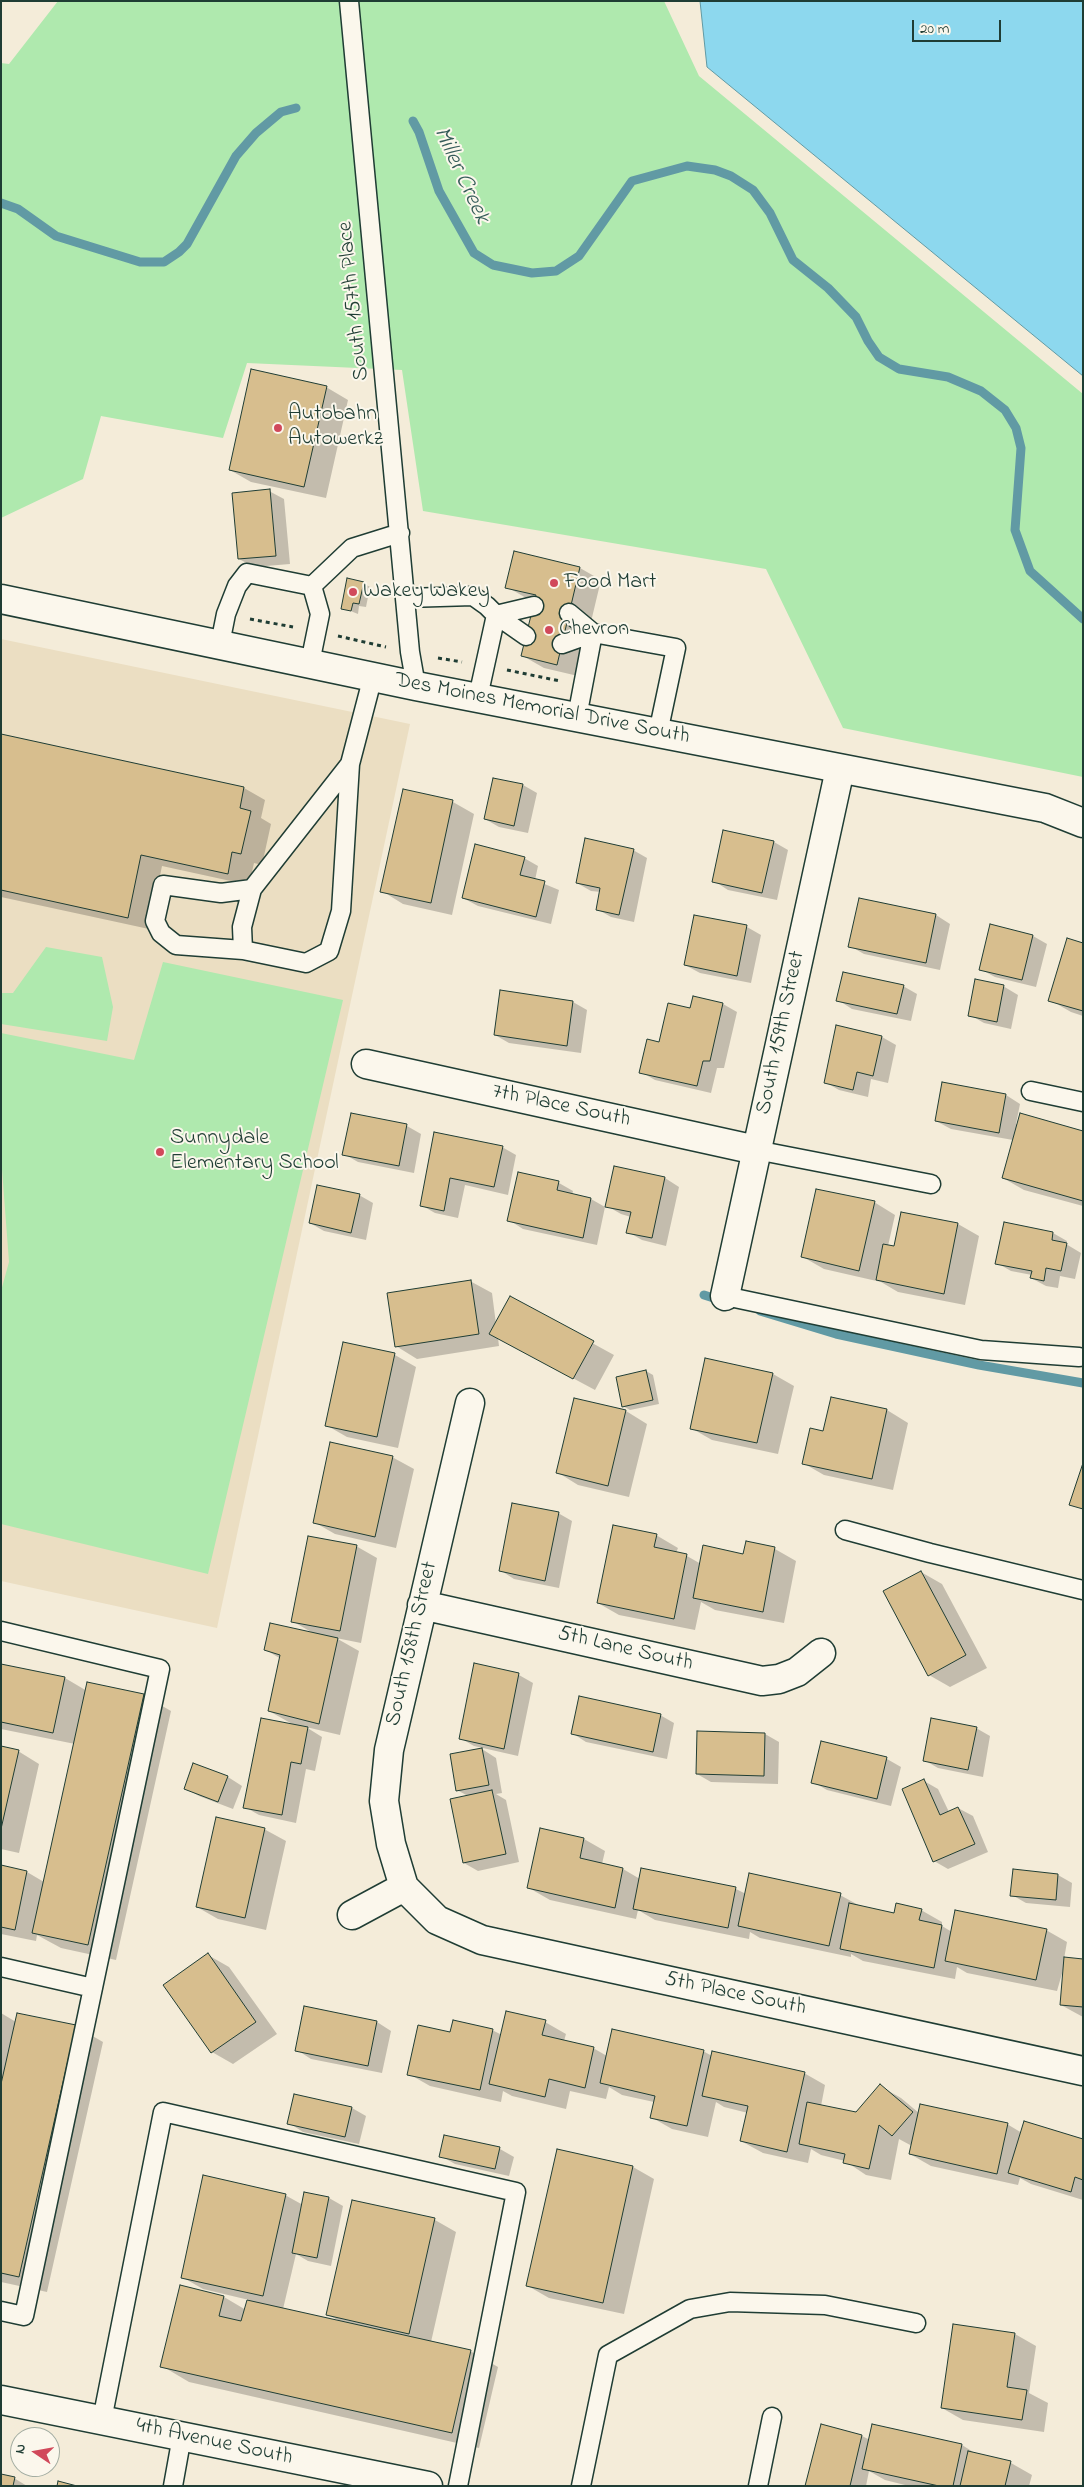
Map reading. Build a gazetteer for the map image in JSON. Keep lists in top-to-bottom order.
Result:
{
  "streets": {
    "street": [
      "Des Moines Memorial Drive South",
      "South 159th Street",
      "7th Place South",
      "South 158th Street",
      "5th Lane South",
      "5th Place South",
      "4th Avenue South"
    ],
    "lane": ["South 157th Place"]
  },
  "crossings": [
    ["South 157th Place", "Des Moines Memorial Drive South"],
    ["Des Moines Memorial Drive South", "South 159th Street"],
    ["South 159th Street", "7th Place South"],
    ["South 158th Street", "5th Lane South"],
    ["South 158th Street", "5th Place South"]
  ],
  "water": ["Miller Creek"],
  "places": [
    "Autobahn Autowerkz",
    "Food Mart",
    "Wakey Wakey",
    "Chevron",
    "Sunnydale Elementary School"
  ],
  "scale_bar": "20 m",
  "north": "left"
}
